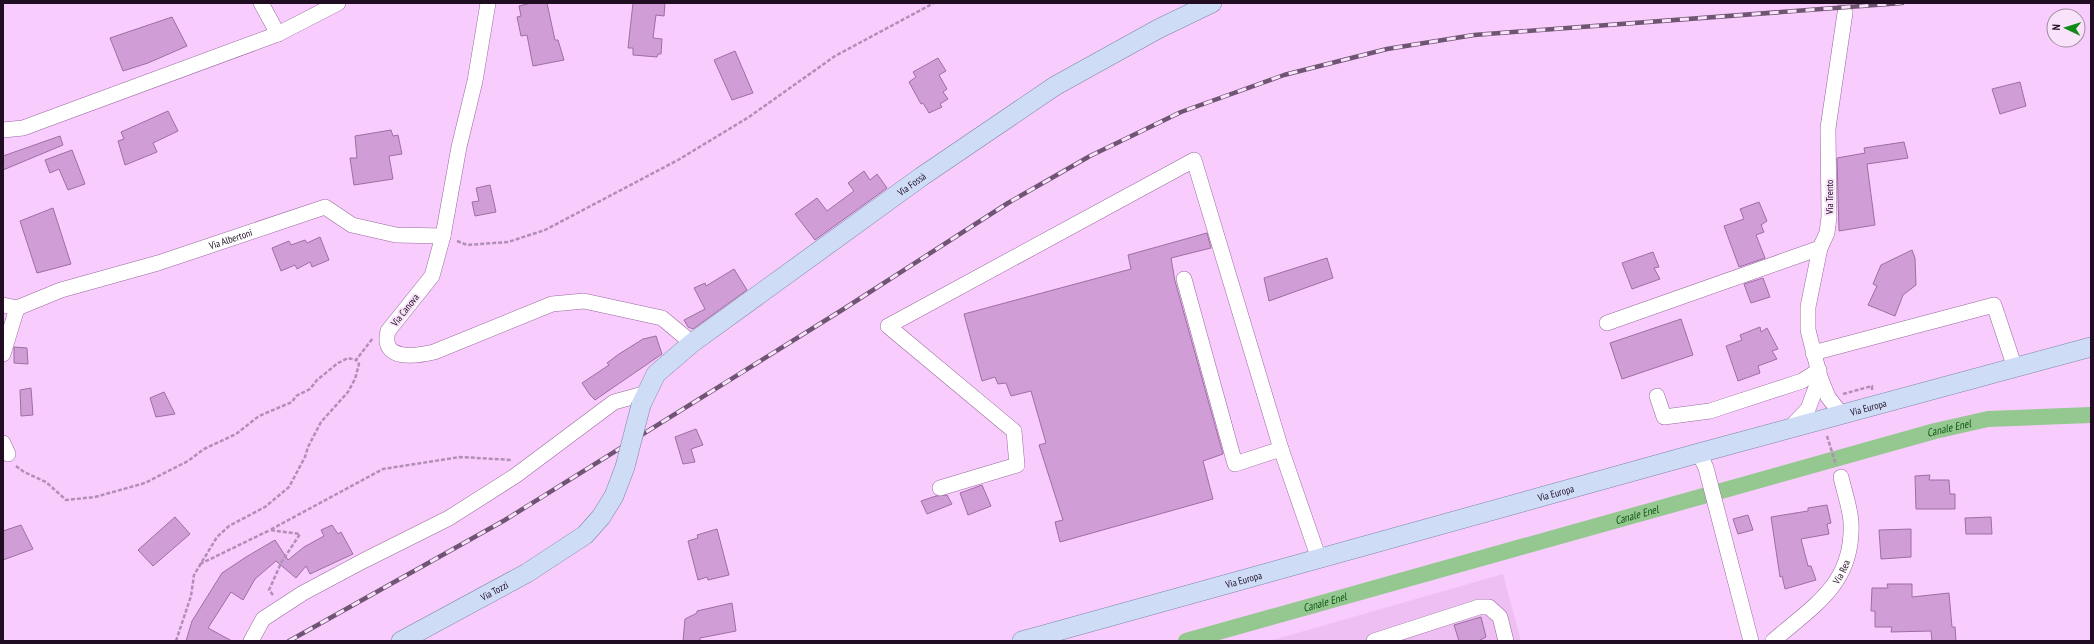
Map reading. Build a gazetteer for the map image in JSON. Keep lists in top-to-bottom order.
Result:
{
  "streets": {
    "main road": ["Via Fossà", "Via Europa", "Via Tozzi"],
    "street": [
      "Via Trento",
      "Via Albertoni",
      "Via Canova",
      "Via Rea"
    ]
  },
  "crossings": [
    ["Via Fossà", "Via Canova"],
    ["Via Fossà", "Via Tozzi"],
    ["Via Trento", "Via Europa"],
    ["Via Albertoni", "Via Canova"]
  ],
  "water": ["Canale Enel"],
  "north": "left"
}
